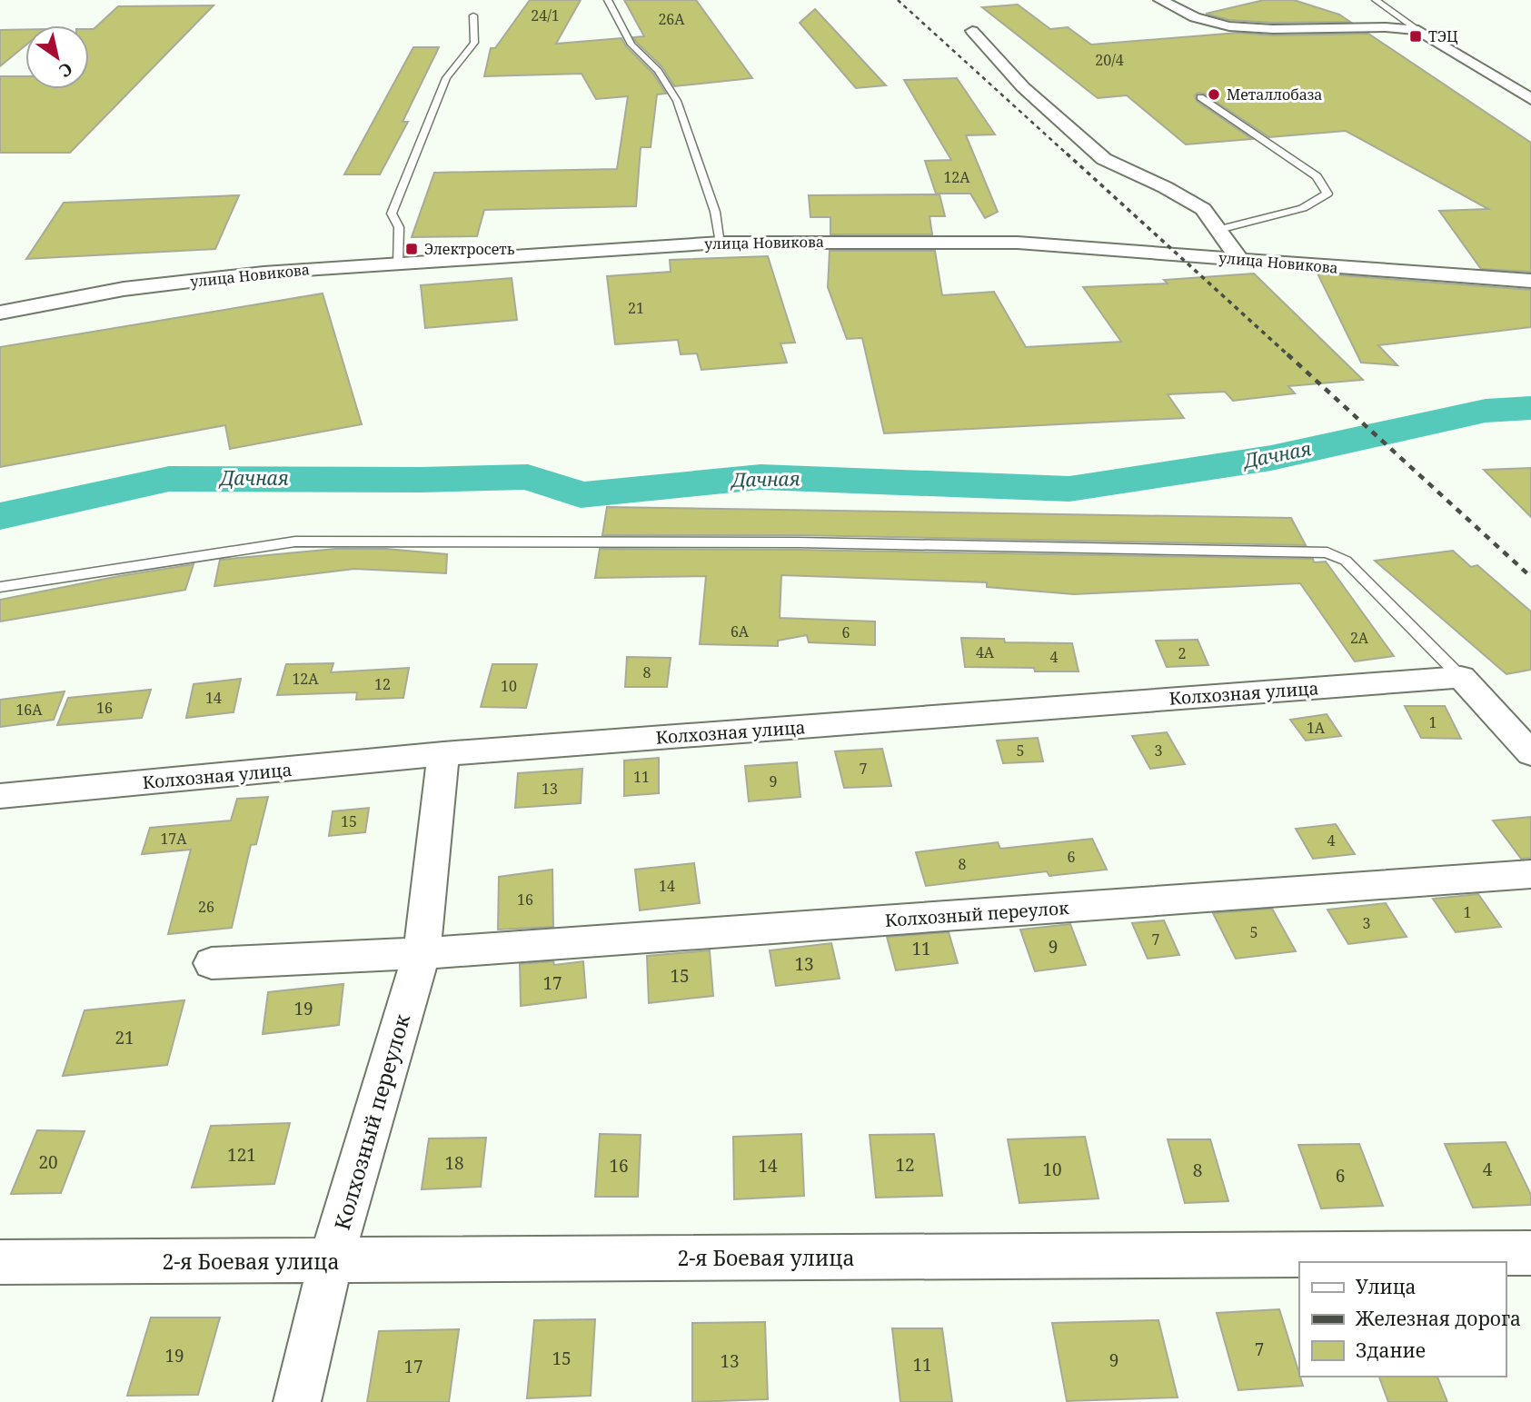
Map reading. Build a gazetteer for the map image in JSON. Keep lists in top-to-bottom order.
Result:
{
  "streets": {
    "street": [
      "улица Новикова",
      "Колхозная улица",
      "Колхозный переулок",
      "2-я Боевая улица"
    ]
  },
  "crossings": [
    ["Колхозная улица", "Колхозный переулок"],
    ["Колхозный переулок", "2-я Боевая улица"]
  ],
  "water": ["Дачная"],
  "places": {
    "transit": ["ТЭЦ", "Электросеть"],
    "other": ["Металлобаза"]
  },
  "house_numbers": [
    "24/1",
    "26А",
    "20/4",
    "12А",
    "21",
    "6А",
    "6",
    "2А",
    "4А",
    "2",
    "4",
    "8",
    "12А",
    "12",
    "10",
    "14",
    "16",
    "16А",
    "1",
    "1А",
    "5",
    "3",
    "7",
    "11",
    "9",
    "13",
    "15",
    "17А",
    "4",
    "6",
    "8",
    "14",
    "16",
    "26",
    "1",
    "3",
    "5",
    "7",
    "9",
    "11",
    "13",
    "15",
    "17",
    "19",
    "21",
    "121",
    "20",
    "18",
    "12",
    "16",
    "14",
    "10",
    "4",
    "8",
    "6",
    "7",
    "19",
    "15",
    "9",
    "13",
    "11",
    "17"
  ],
  "legend": ["Улица", "Железная дорога", "Здание"],
  "north": "bottom right"
}
